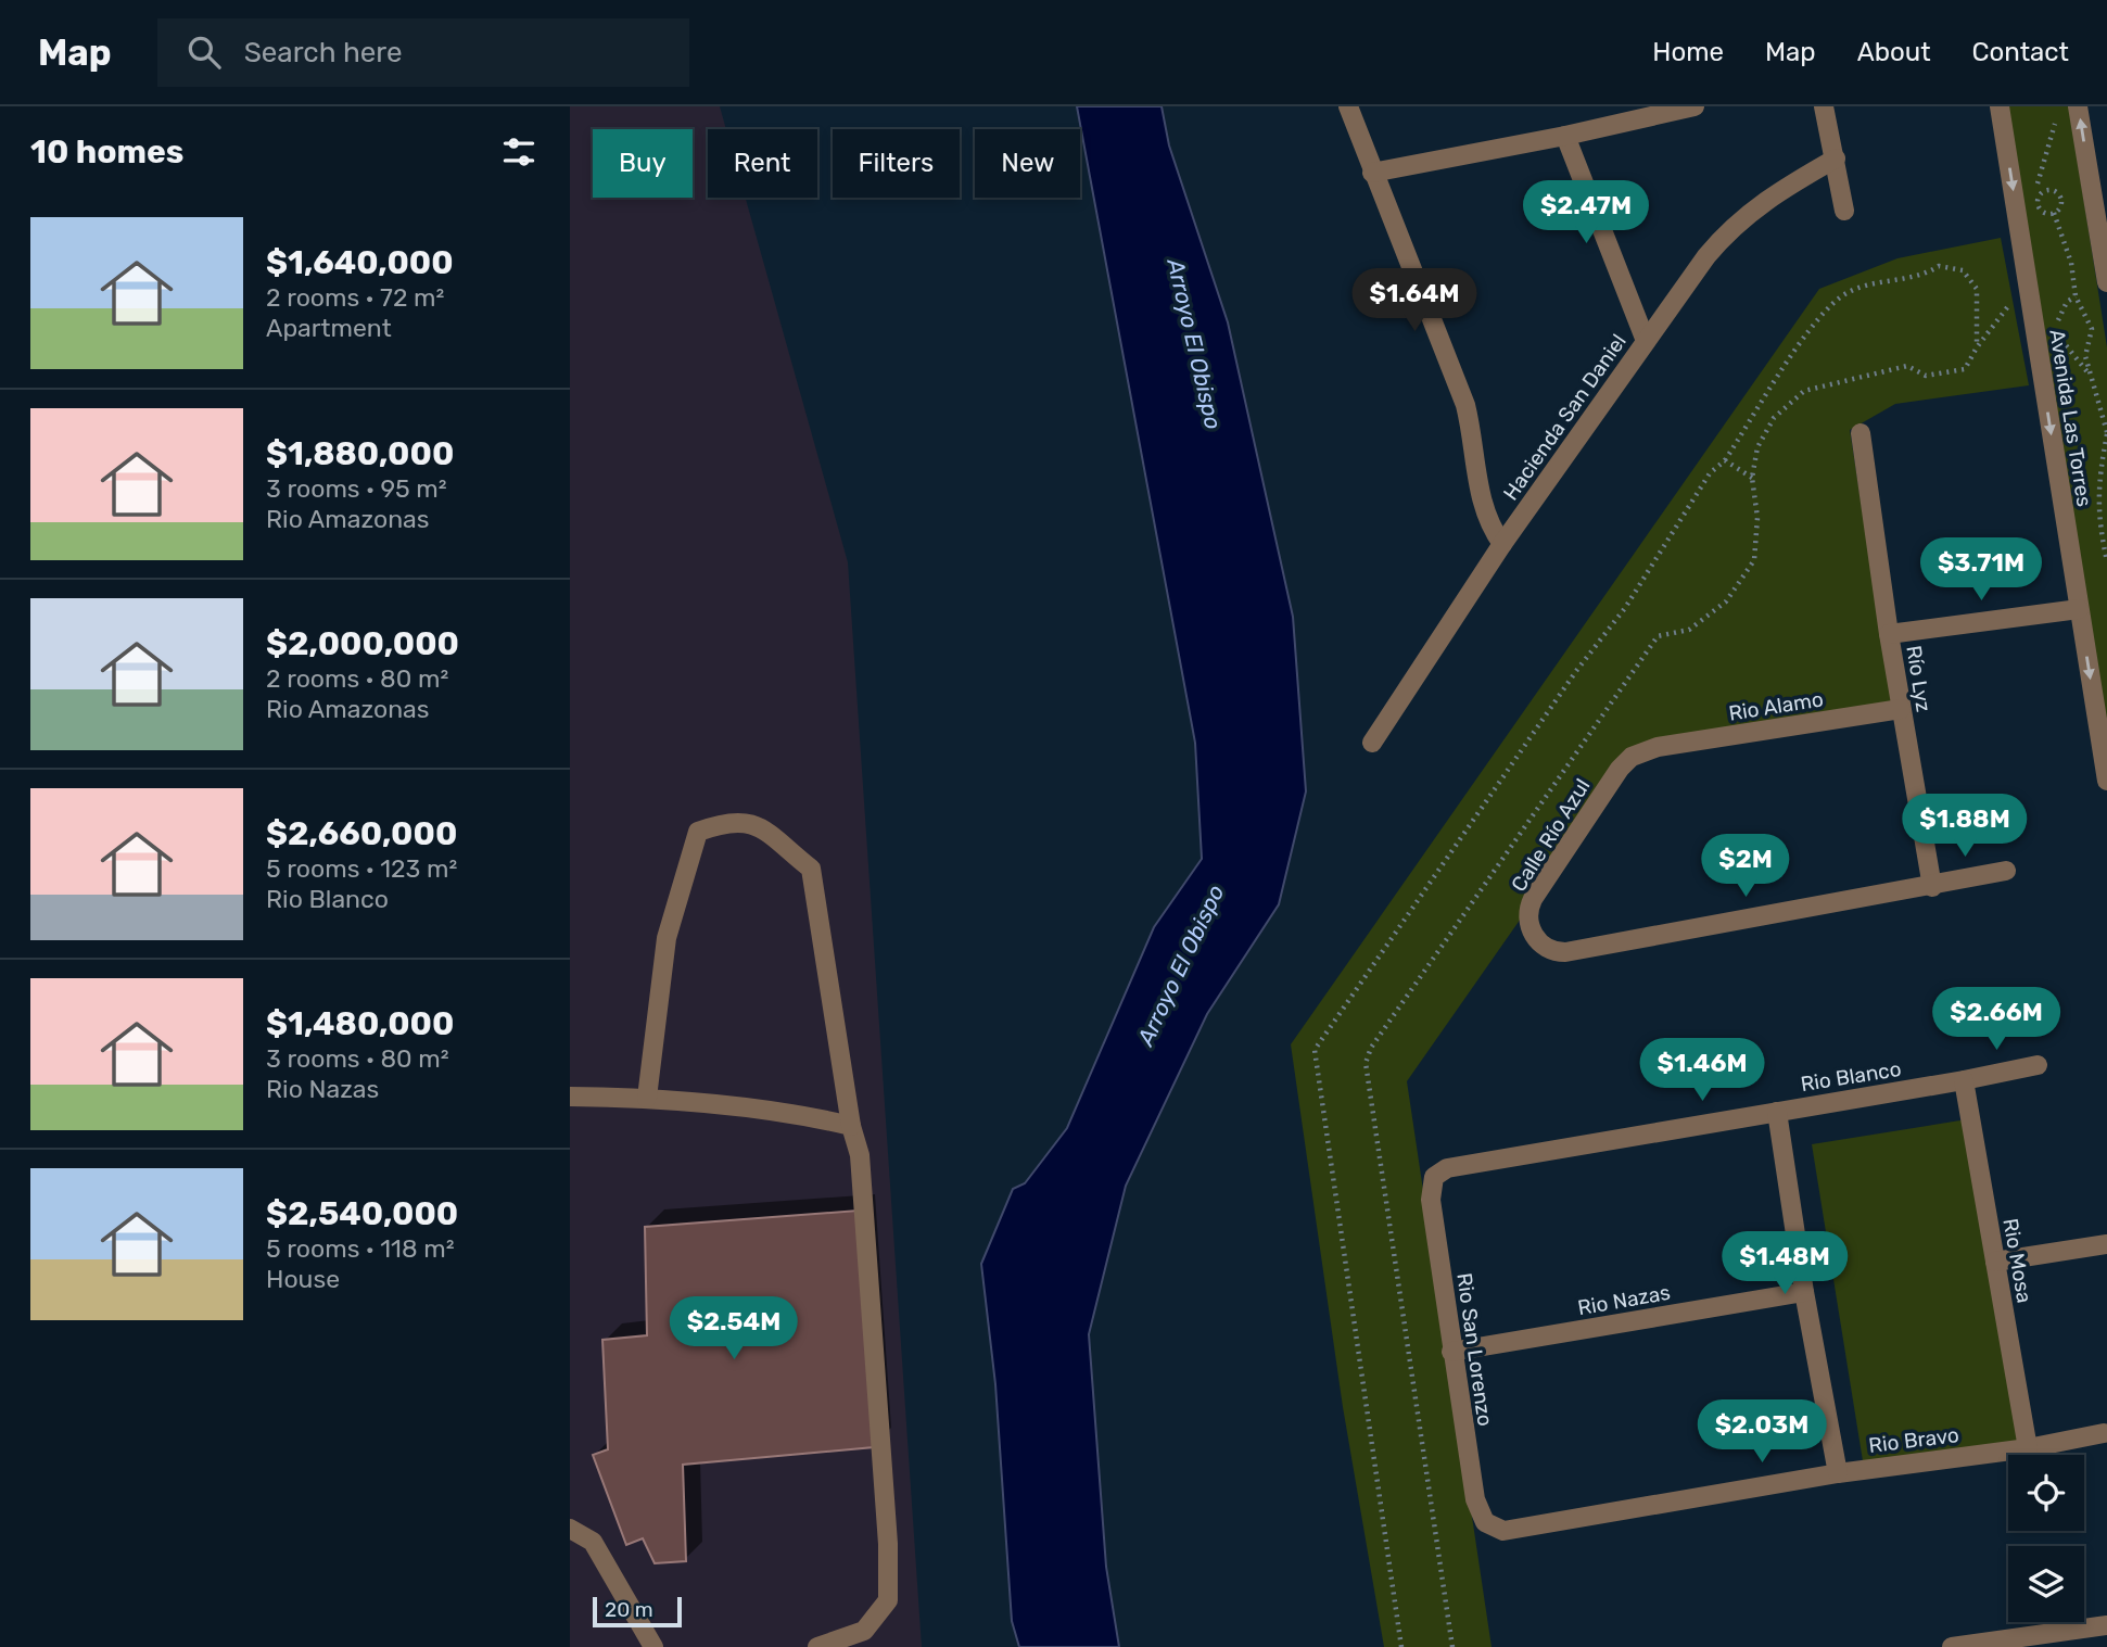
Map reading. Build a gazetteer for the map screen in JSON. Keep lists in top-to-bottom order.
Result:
{
  "streets": {
    "street": [
      "Hacienda San Daniel",
      "Avenida Las Torres",
      "Río Lyz",
      "Rio Alamo",
      "Calle Río Azul",
      "Rio Blanco",
      "Rio Mosa",
      "Rio Nazas",
      "Rio San Lorenzo",
      "Rio Bravo"
    ]
  },
  "crossings": [
    ["Río Lyz", "Rio Alamo"],
    ["Río Lyz", "Calle Río Azul"],
    ["Rio Alamo", "Calle Río Azul"],
    ["Rio Blanco", "Rio Mosa"],
    ["Rio Blanco", "Rio San Lorenzo"],
    ["Rio Mosa", "Rio Bravo"],
    ["Rio Nazas", "Rio San Lorenzo"],
    ["Rio San Lorenzo", "Rio Bravo"]
  ],
  "water": ["Arroyo El Obispo"],
  "scale_bar": "20 m",
  "page": {
    "header": "Map",
    "search": "Search here",
    "nav": [
      "Home",
      "Map",
      "About",
      "Contact"
    ],
    "heading": "10 homes",
    "chip": [
      "Buy",
      "Rent",
      "Filters",
      "New"
    ],
    "price": [
      "$2.47M",
      "$1.64M",
      "$3.71M",
      "$1.88M",
      "$2M",
      "$2.66M",
      "$1.46M",
      "$1.48M",
      "$2.54M",
      "$2.03M"
    ],
    "list": [
      {
        "name": "$1,640,000",
        "note": "2 rooms · 72 m² · Apartment"
      },
      {
        "name": "$1,880,000",
        "note": "3 rooms · 95 m² · Rio Amazonas"
      },
      {
        "name": "$2,000,000",
        "note": "2 rooms · 80 m² · Rio Amazonas"
      },
      {
        "name": "$2,660,000",
        "note": "5 rooms · 123 m² · Rio Blanco"
      },
      {
        "name": "$1,480,000",
        "note": "3 rooms · 80 m² · Rio Nazas"
      },
      {
        "name": "$2,540,000",
        "note": "5 rooms · 118 m² · House"
      }
    ],
    "scale": "20 m"
  }
}
